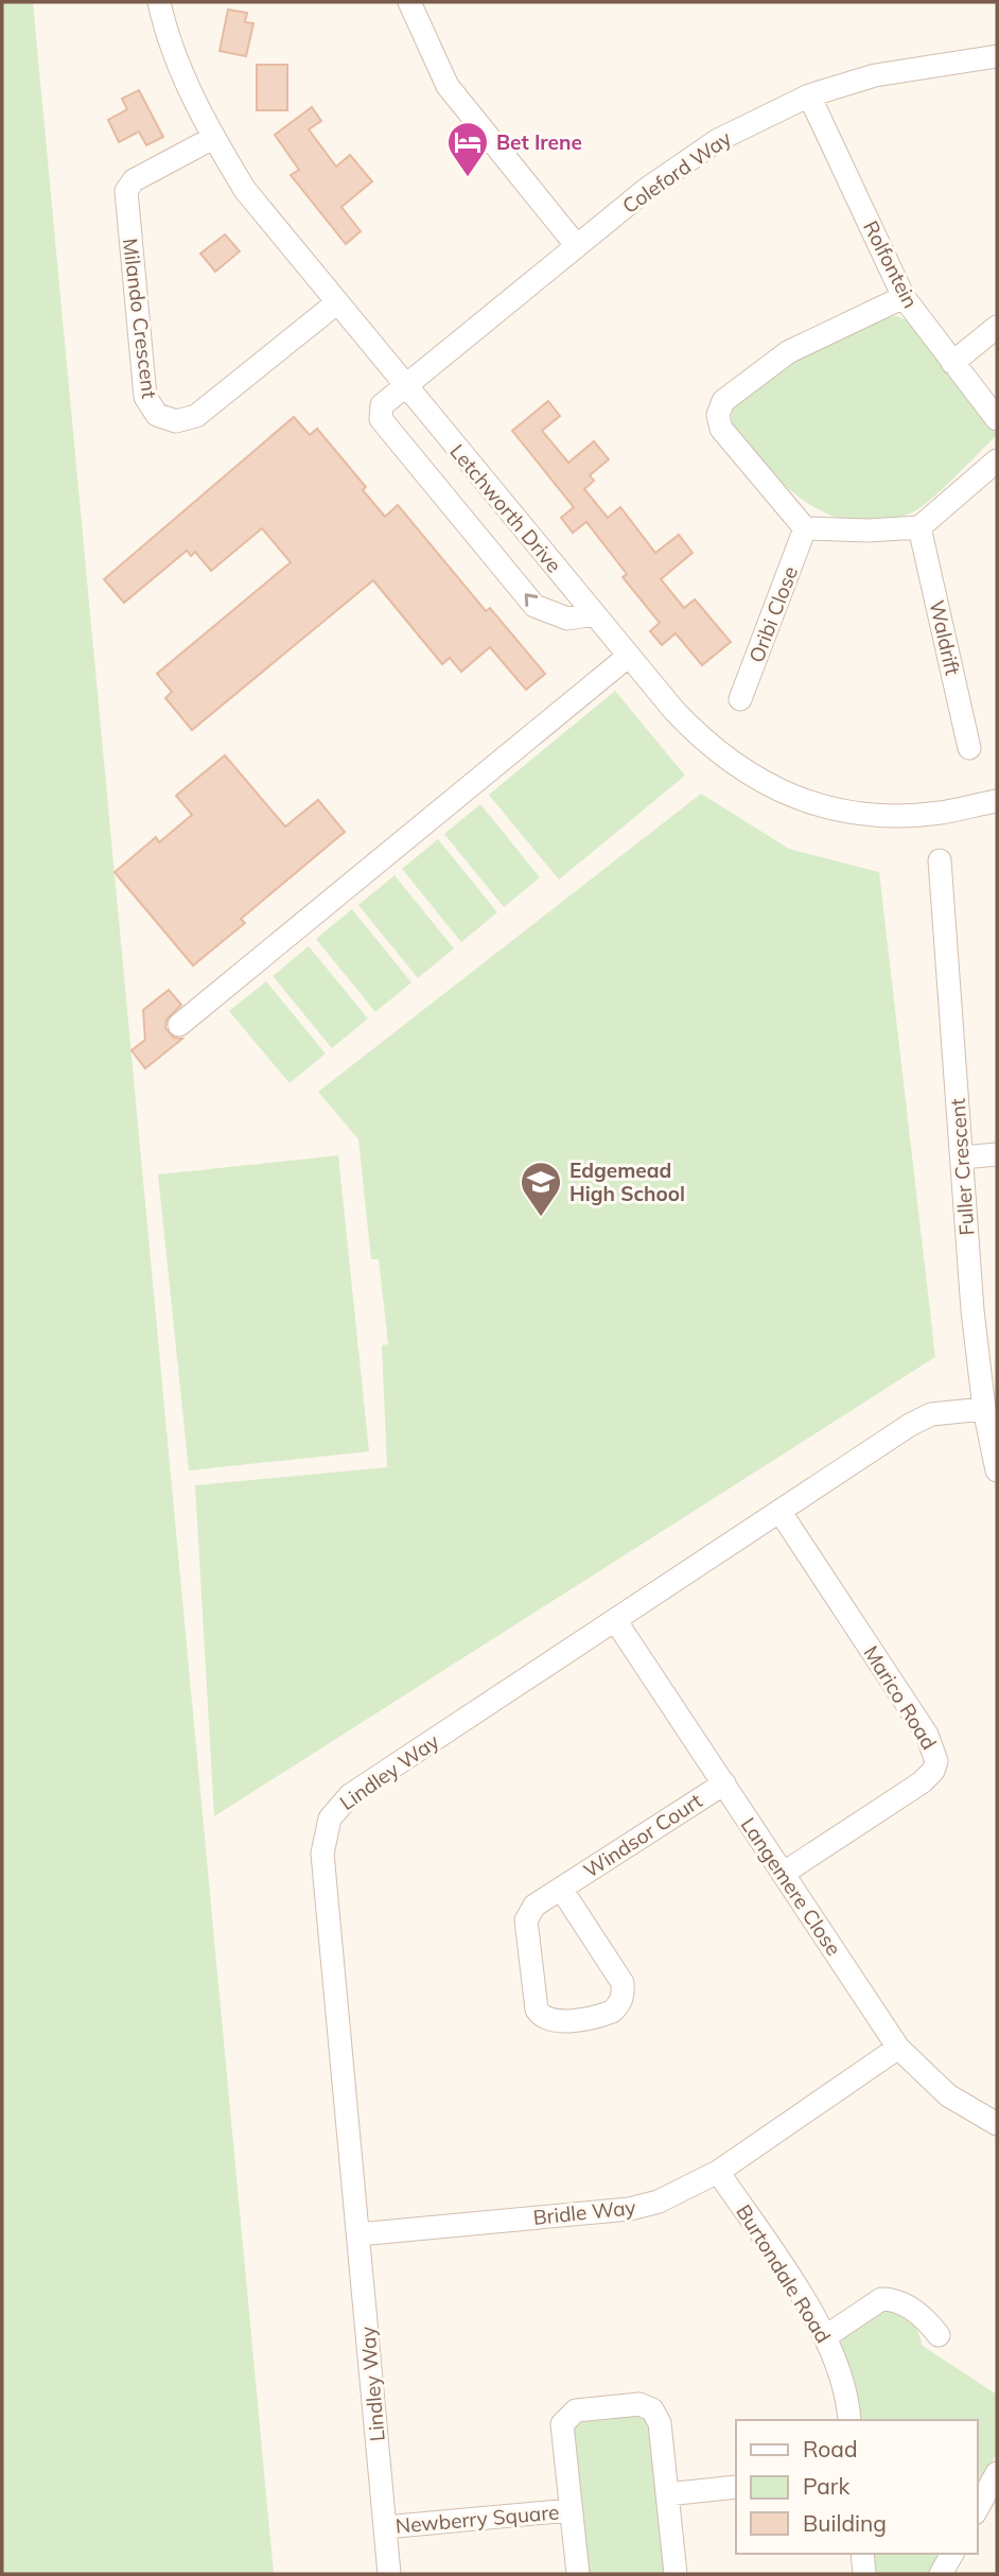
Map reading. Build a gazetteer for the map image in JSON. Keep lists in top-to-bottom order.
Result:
{
  "streets": {
    "street": [
      "Coleford Way",
      "Rolfontein",
      "Milando Crescent",
      "Letchworth Drive",
      "Oribi Close",
      "Waldrift",
      "Fuller Crescent",
      "Marico Road",
      "Lindley Way",
      "Windsor Court",
      "Langemere Close",
      "Bridle Way",
      "Burtondale Road",
      "Newberry Square"
    ]
  },
  "crossings": [
    ["Coleford Way", "Rolfontein"],
    ["Coleford Way", "Letchworth Drive"],
    ["Milando Crescent", "Letchworth Drive"],
    ["Fuller Crescent", "Lindley Way"],
    ["Marico Road", "Lindley Way"],
    ["Marico Road", "Langemere Close"],
    ["Lindley Way", "Langemere Close"],
    ["Lindley Way", "Bridle Way"],
    ["Lindley Way", "Newberry Square"],
    ["Windsor Court", "Langemere Close"],
    ["Langemere Close", "Bridle Way"],
    ["Bridle Way", "Burtondale Road"]
  ],
  "places": {
    "hotel": ["Bet Irene"],
    "school or university": ["Edgemead High School"]
  },
  "legend": ["Road", "Park", "Building"]
}
